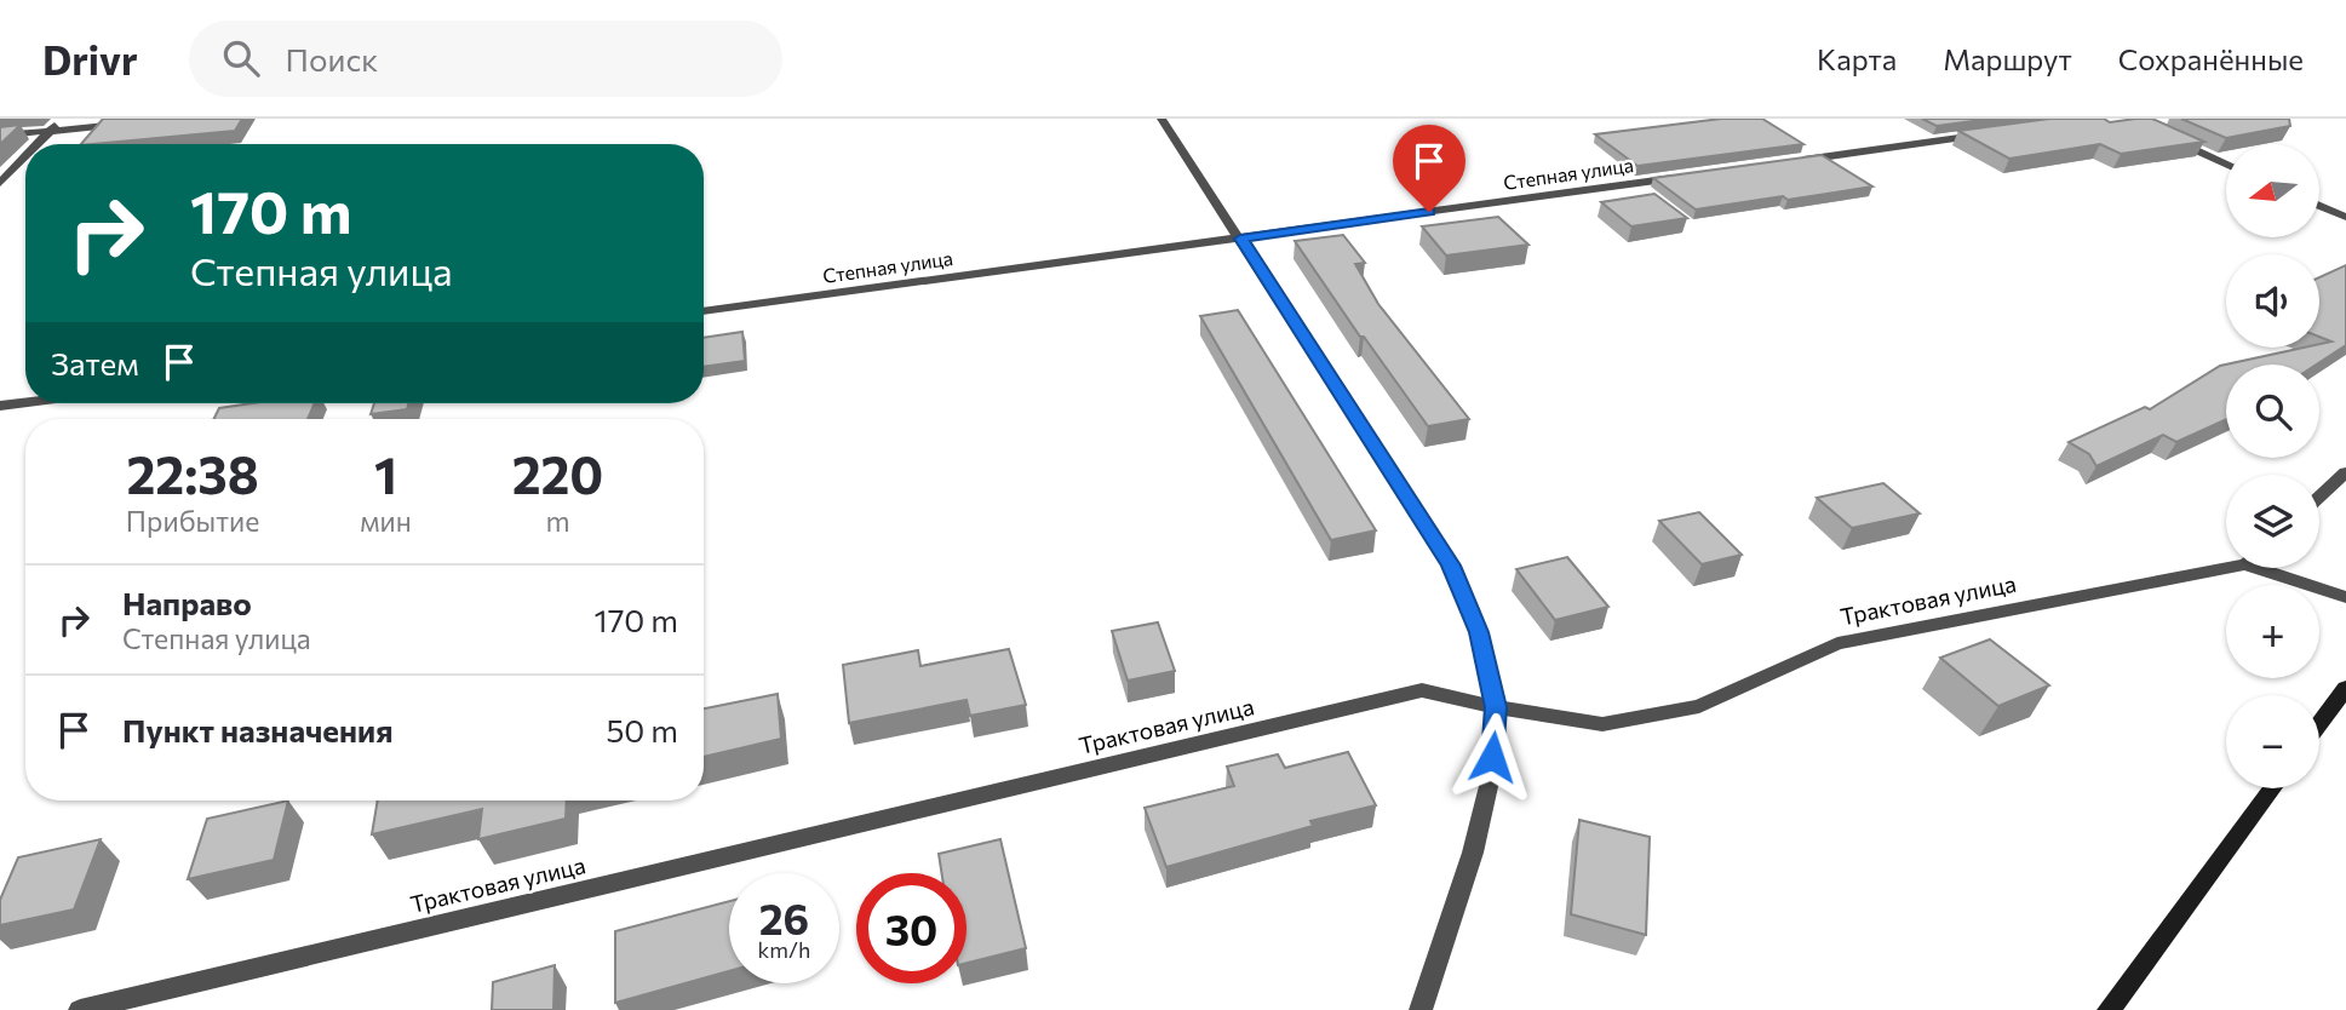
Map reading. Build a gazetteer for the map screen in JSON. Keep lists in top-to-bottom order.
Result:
{
  "streets": {
    "street": ["Степная улица", "Трактовая улица"]
  },
  "north": "left",
  "page": {
    "header": "Drivr",
    "search": "Поиск",
    "nav": ["Карта", "Маршрут", "Сохранённые"],
    "map_buttons": ["+", "−"],
    "turn": ["170 m", "Степная улица"],
    "then": "Затем",
    "eta": [
      "22:38",
      "Прибытие",
      "1",
      "мин",
      "220",
      "m"
    ],
    "list": [
      {
        "name": "Направо",
        "note": "Степная улица",
        "value": "170 m"
      },
      {
        "name": "Пункт назначения",
        "value": "50 m"
      }
    ],
    "speed": "26 km/h",
    "limit": "30"
  }
}
